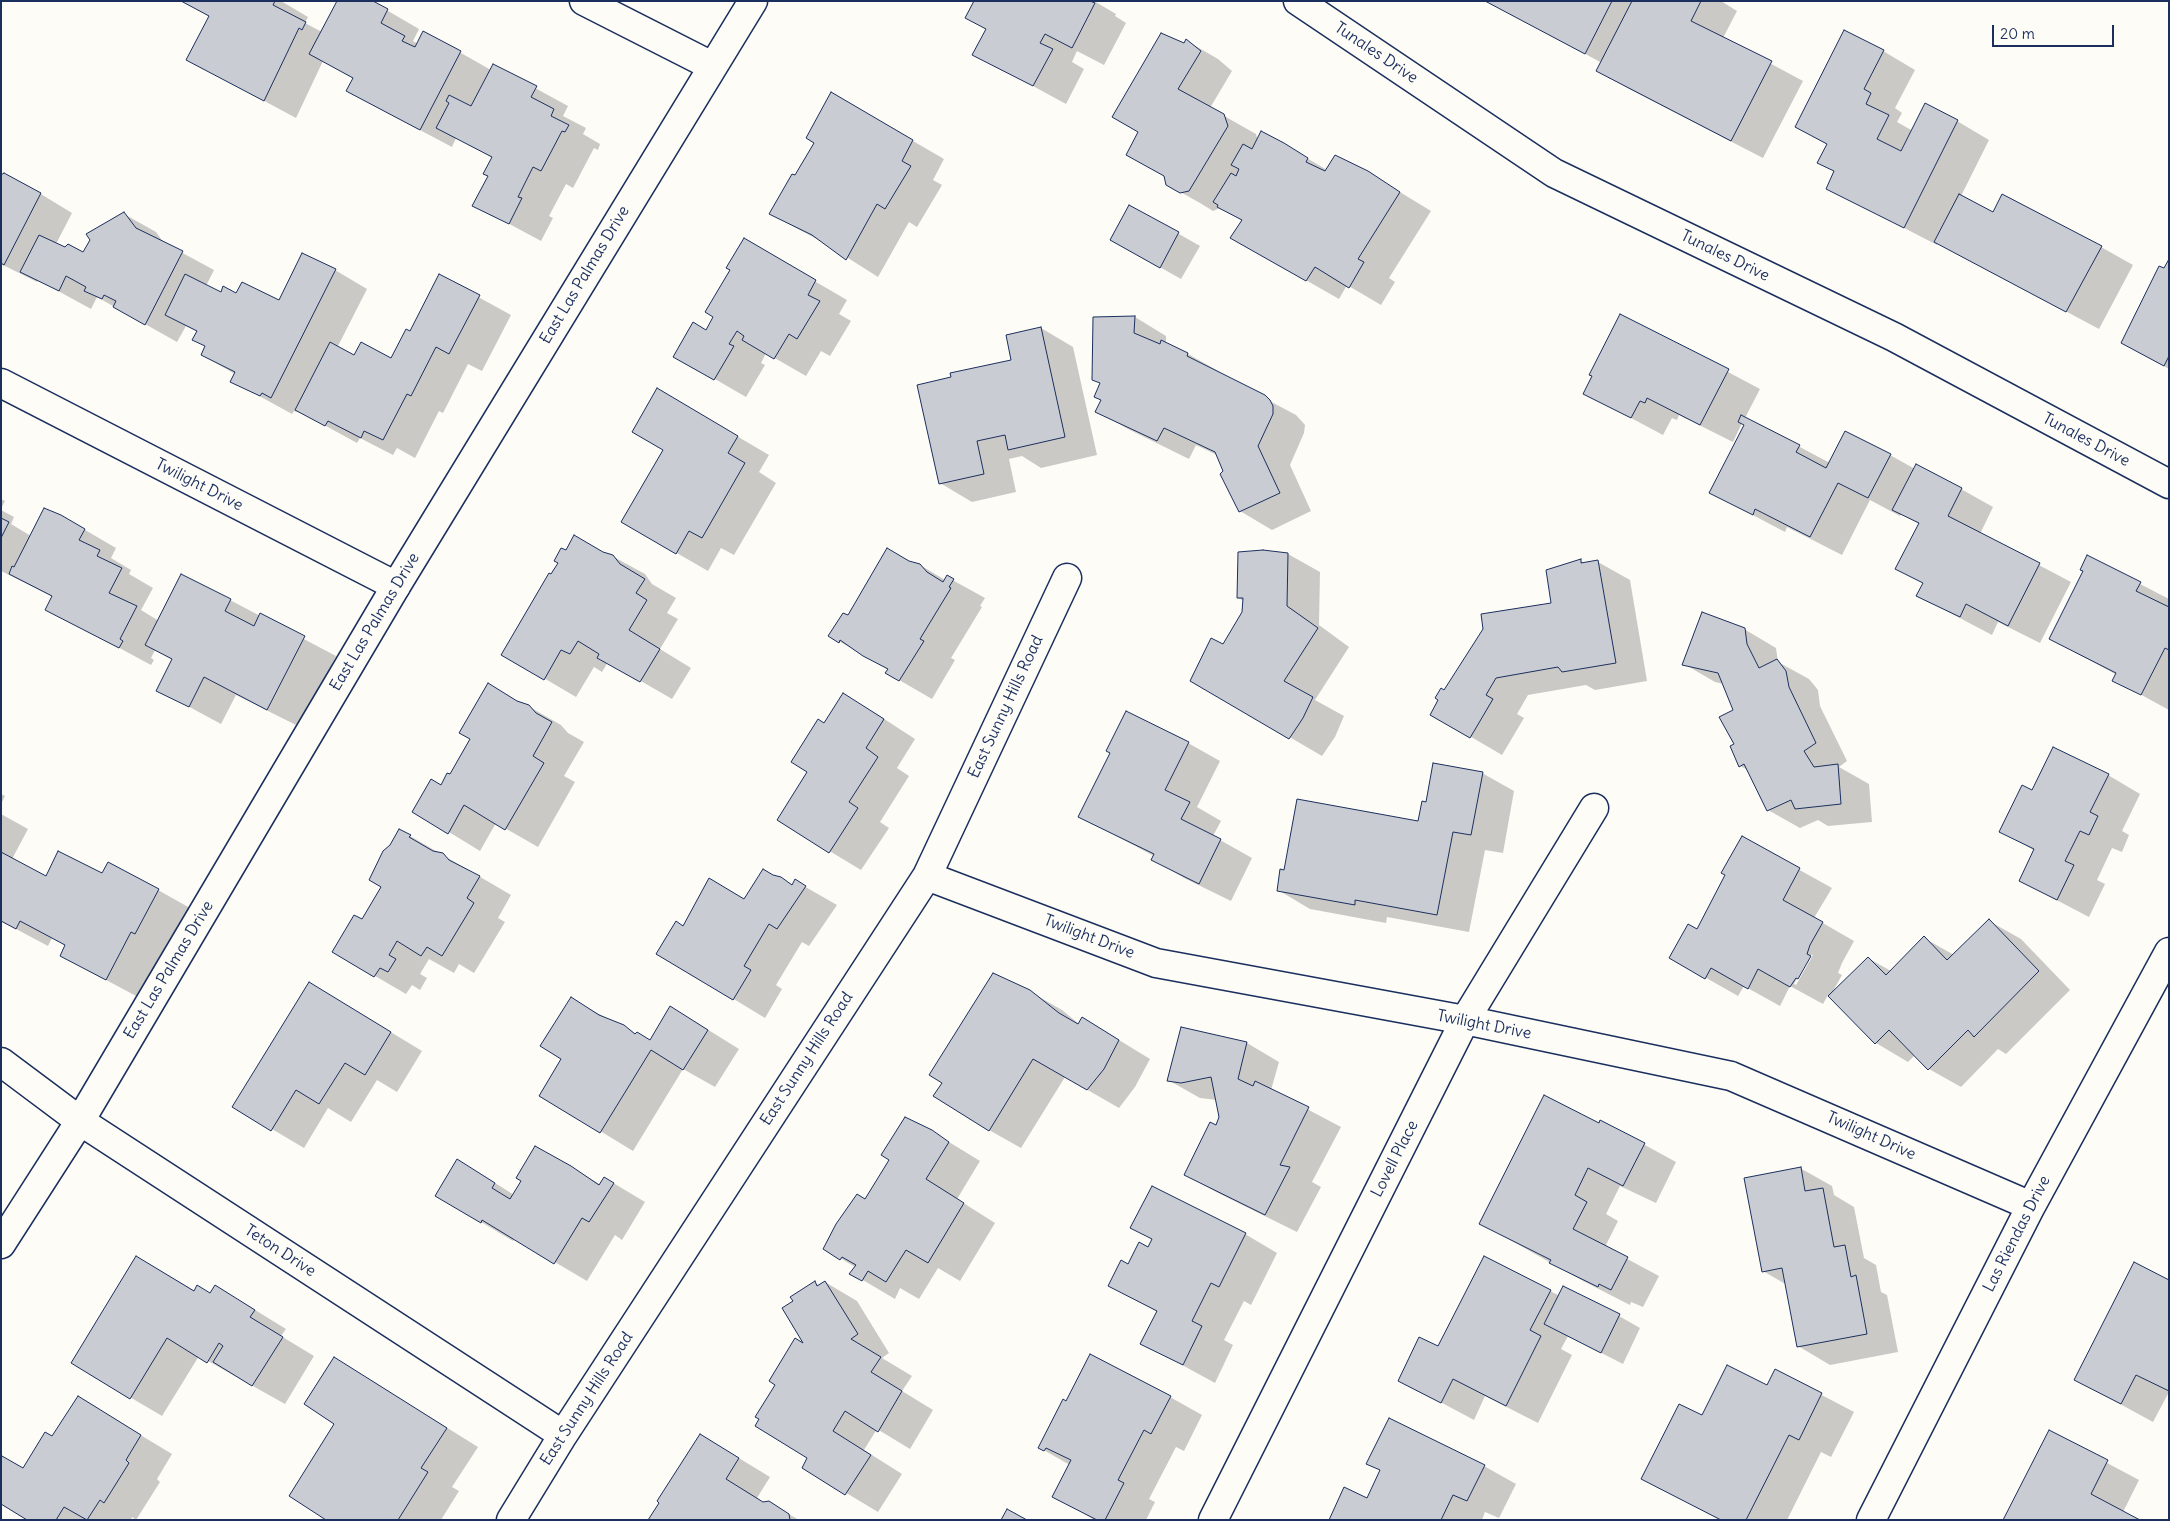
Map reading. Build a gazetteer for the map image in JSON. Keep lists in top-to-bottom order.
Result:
{
  "streets": {
    "street": [
      "Tunales Drive",
      "East Las Palmas Drive",
      "Twilight Drive",
      "East Sunny Hills Road",
      "Lovell Place",
      "Las Riendas Drive",
      "Teton Drive"
    ]
  },
  "crossings": [
    ["East Las Palmas Drive", "Twilight Drive"],
    ["East Las Palmas Drive", "Teton Drive"],
    ["Twilight Drive", "East Sunny Hills Road"],
    ["Twilight Drive", "Lovell Place"],
    ["Twilight Drive", "Las Riendas Drive"],
    ["East Sunny Hills Road", "Teton Drive"]
  ],
  "scale_bar": "20 m"
}
